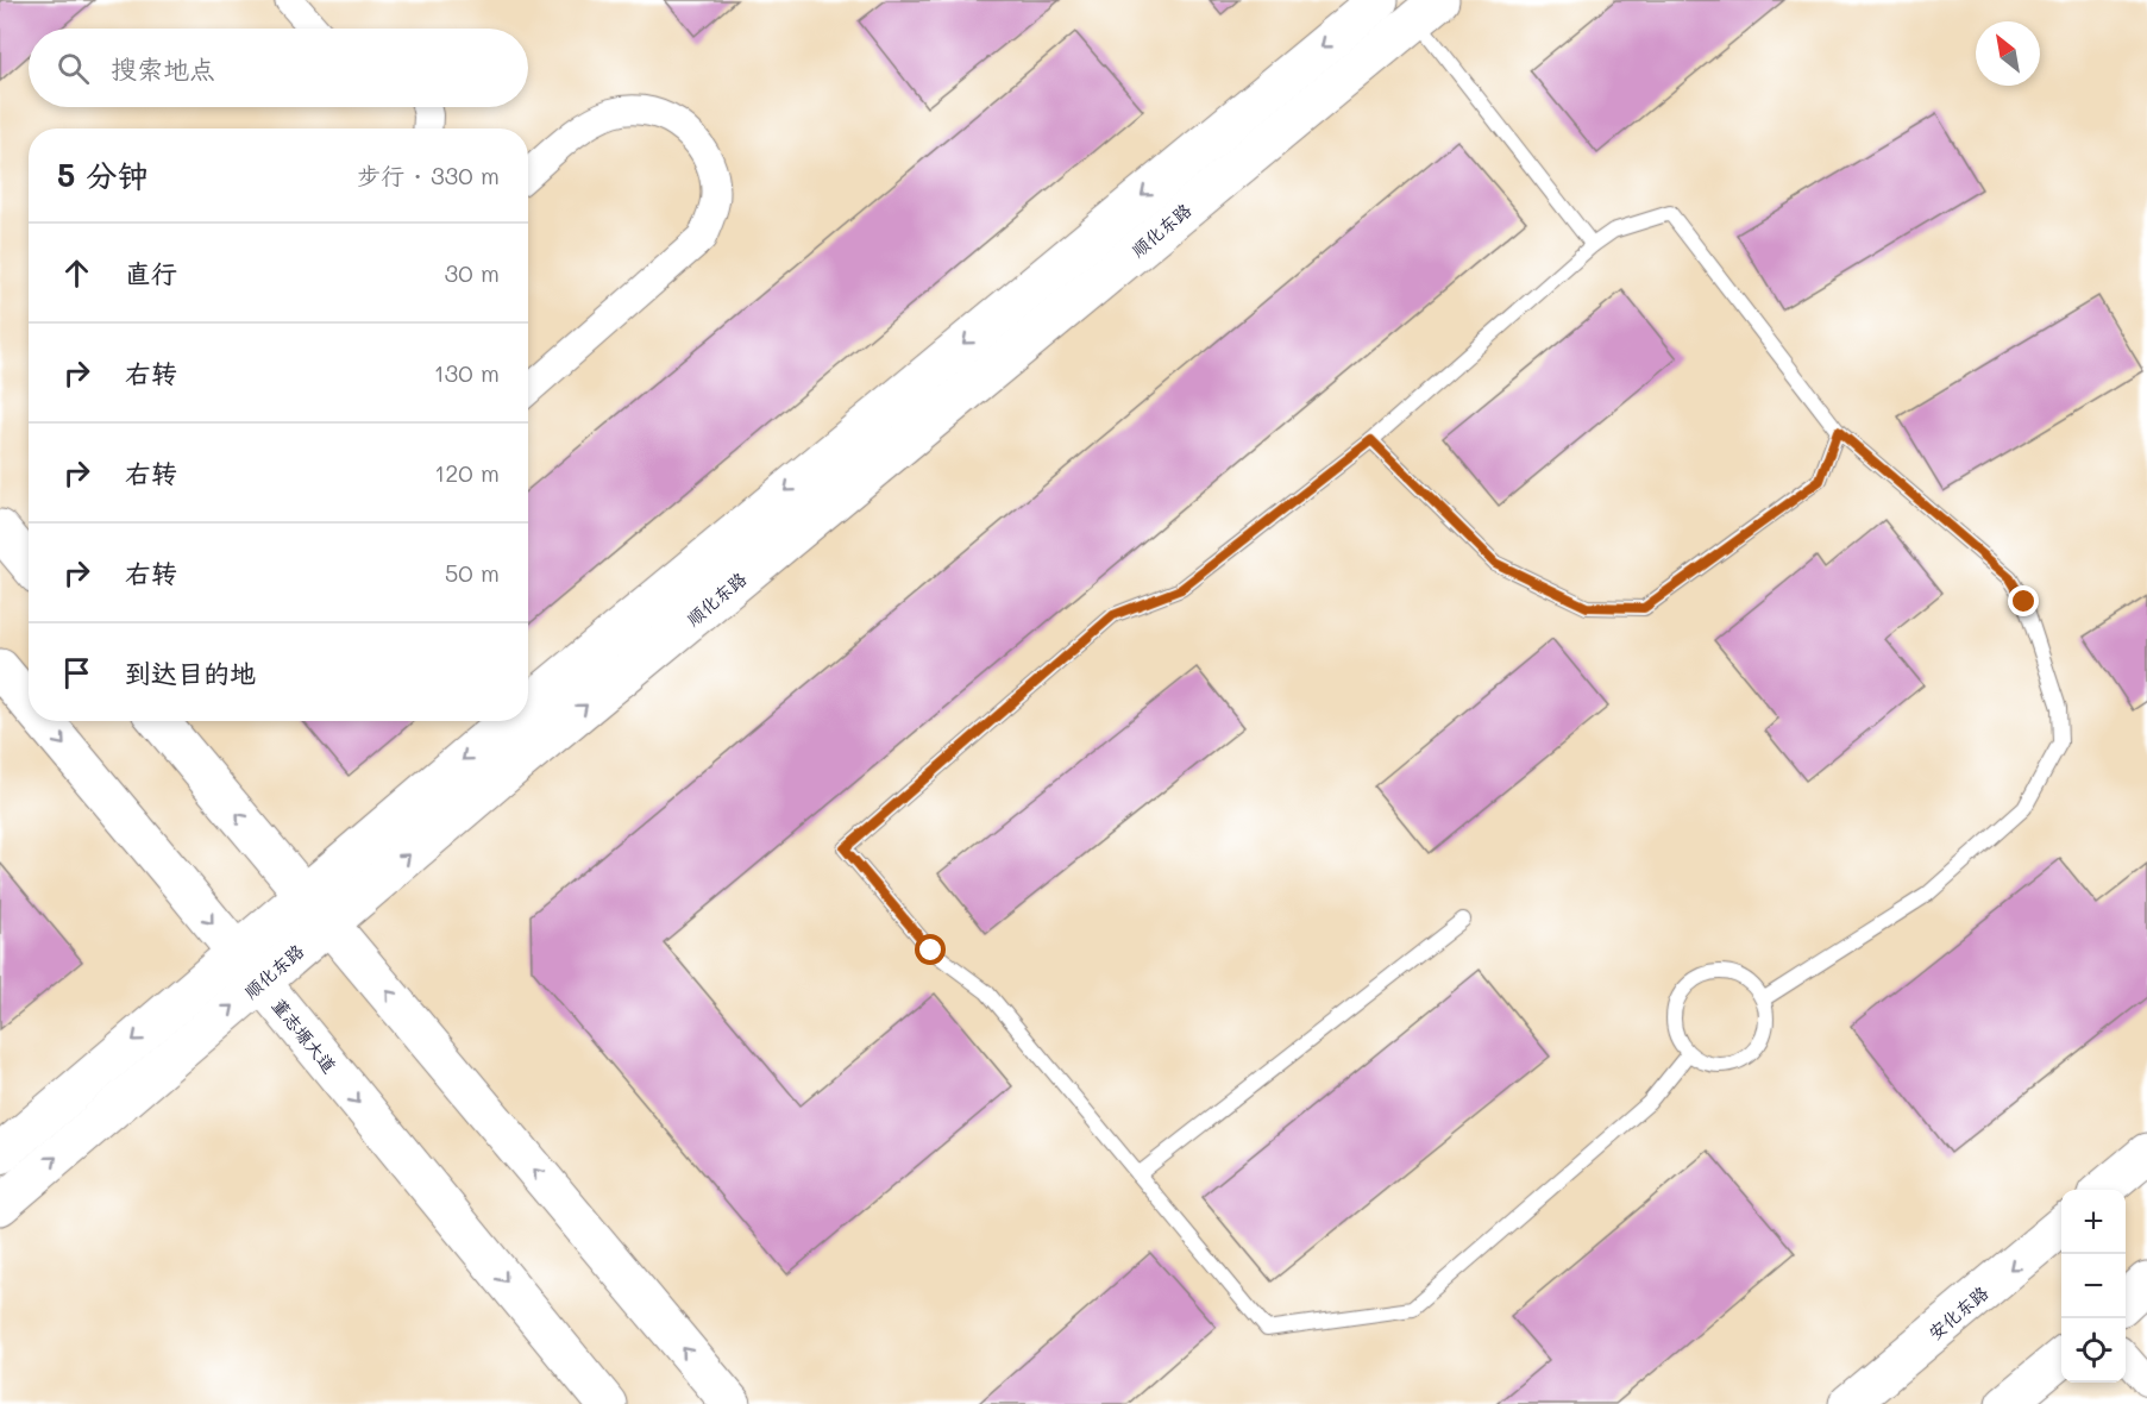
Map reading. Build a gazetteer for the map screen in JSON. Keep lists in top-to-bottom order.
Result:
{
  "streets": {
    "street": ["顺化东路", "董志塬大道", "安化东路"]
  },
  "crossings": [
    ["顺化东路", "董志塬大道"]
  ],
  "one_way": ["安化东路"],
  "north": "top left",
  "page": {
    "search": "搜索地点",
    "heading": ["5 分钟", "步行 · 330 m"],
    "list": [
      ["直行", "30 m"],
      ["右转", "130 m"],
      ["右转", "120 m"],
      ["右转", "50 m"],
      "到达目的地"
    ],
    "map_buttons": ["+", "−"]
  }
}
